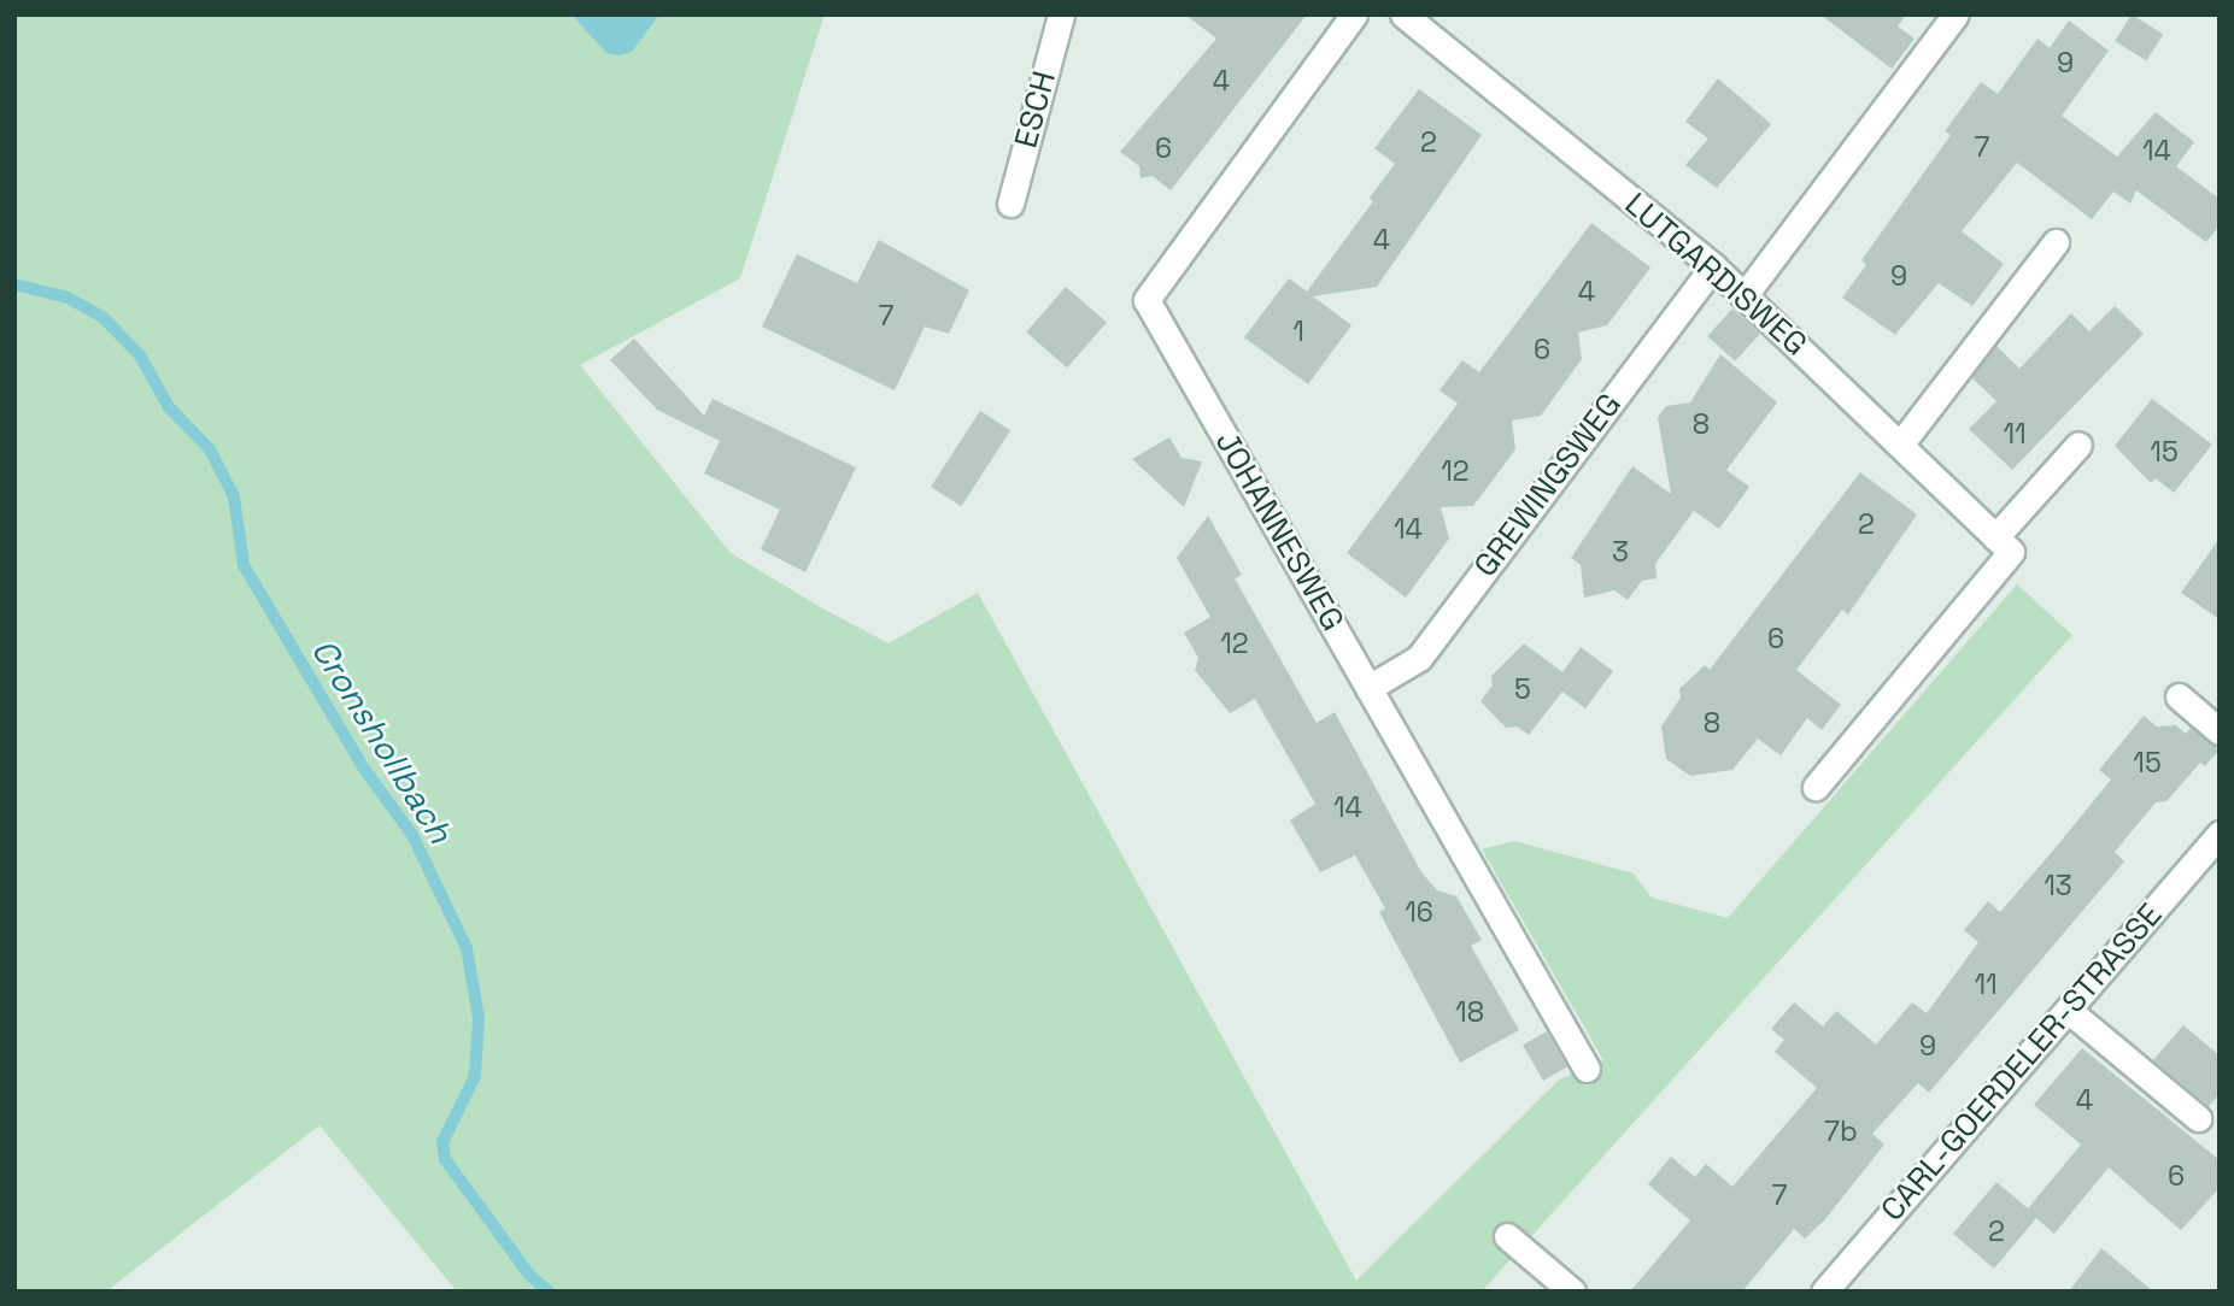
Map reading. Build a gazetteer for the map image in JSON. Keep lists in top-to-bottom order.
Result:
{
  "streets": {
    "street": [
      "ESCH",
      "LUTGARDISWEG",
      "GREWINGSWEG",
      "JOHANNESWEG",
      "CARL-GOERDELER-STRASSE"
    ]
  },
  "crossings": [
    ["LUTGARDISWEG", "GREWINGSWEG"],
    ["GREWINGSWEG", "JOHANNESWEG"]
  ],
  "water": ["Cronshollbach"],
  "house_numbers": [
    "9",
    "4",
    "2",
    "7",
    "6",
    "14",
    "4",
    "9",
    "4",
    "7",
    "1",
    "6",
    "8",
    "11",
    "15",
    "12",
    "2",
    "14",
    "3",
    "6",
    "12",
    "5",
    "8",
    "15",
    "14",
    "13",
    "16",
    "11",
    "18",
    "9",
    "4",
    "7b",
    "6",
    "7",
    "2"
  ]
}
